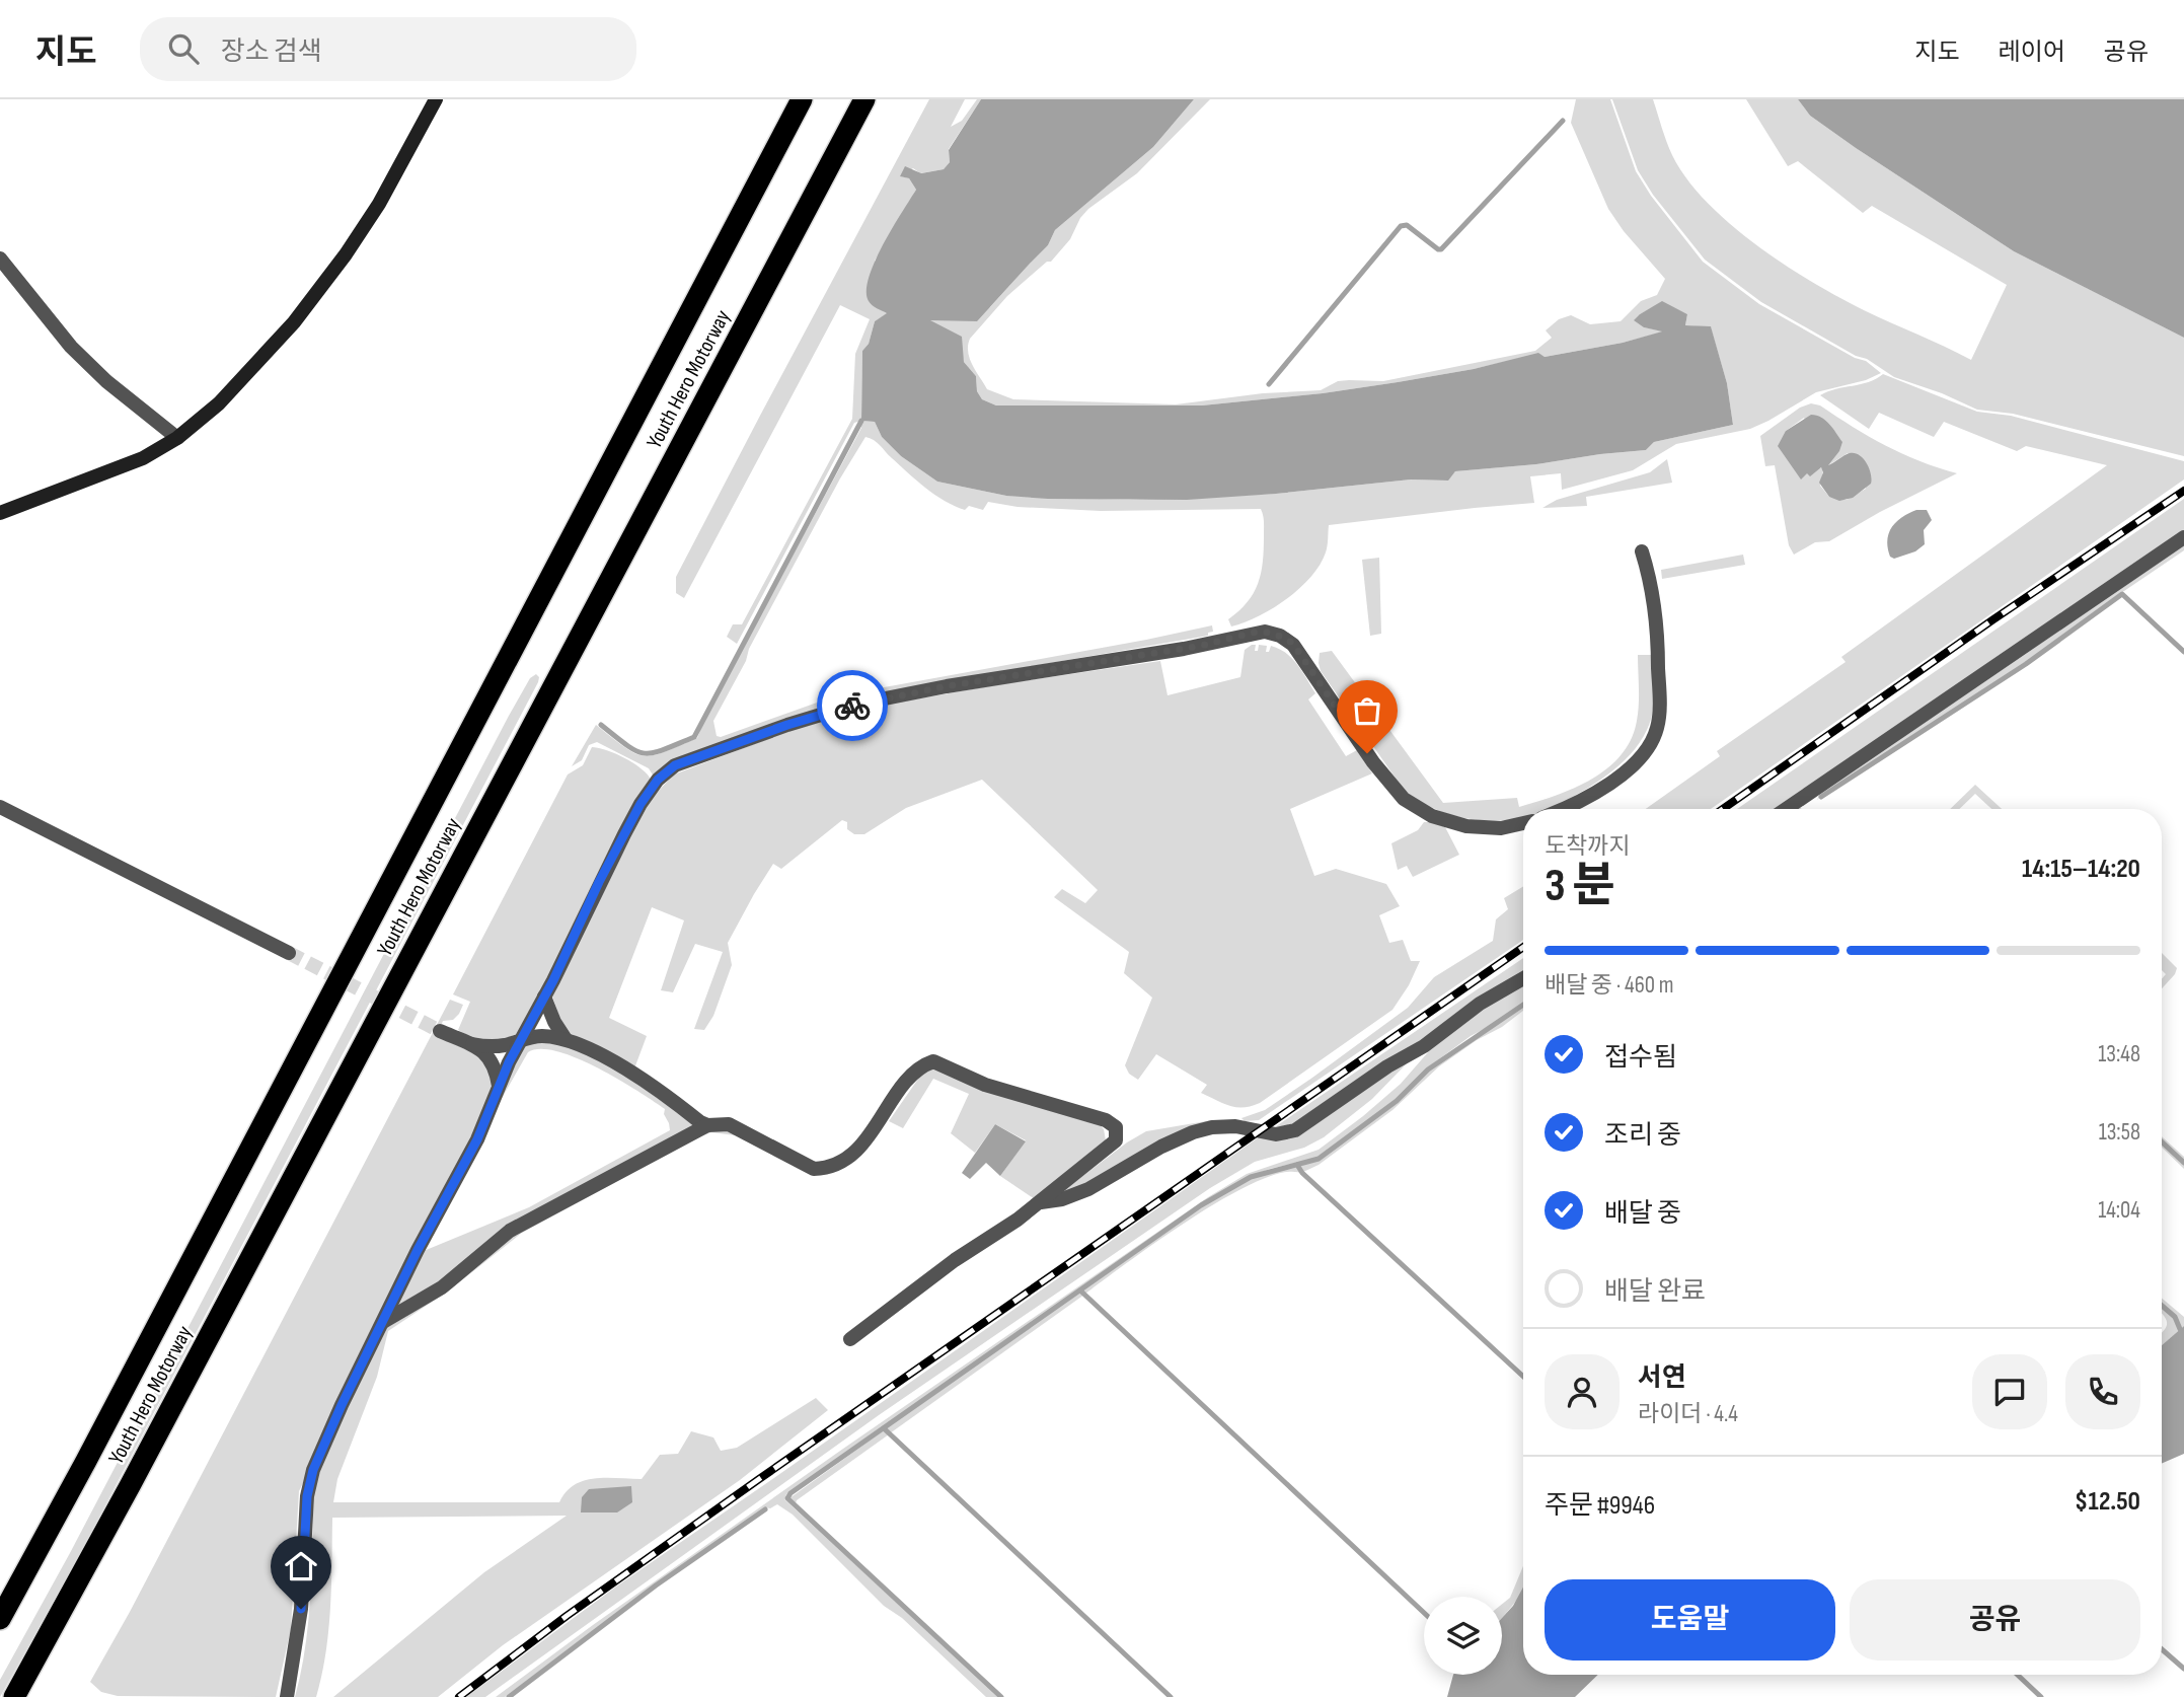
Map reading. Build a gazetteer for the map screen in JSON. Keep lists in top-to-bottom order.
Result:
{
  "streets": {
    "highway": ["Youth Hero Motorway"]
  },
  "page": {
    "header": "지도",
    "search": "장소 검색",
    "nav": ["지도", "레이어", "공유"],
    "heading": ["3 분", "도착까지", "14:15–14:20"],
    "panel": [
      "서연",
      "라이더 · 4.4",
      "주문 #9946",
      "$12.50"
    ],
    "bar": "배달 중 · 460 m",
    "list": [
      ["접수됨", "13:48"],
      ["조리 중", "13:58"],
      ["배달 중", "14:04"],
      "배달 완료"
    ],
    "buttons": ["도움말", "공유"]
  }
}
